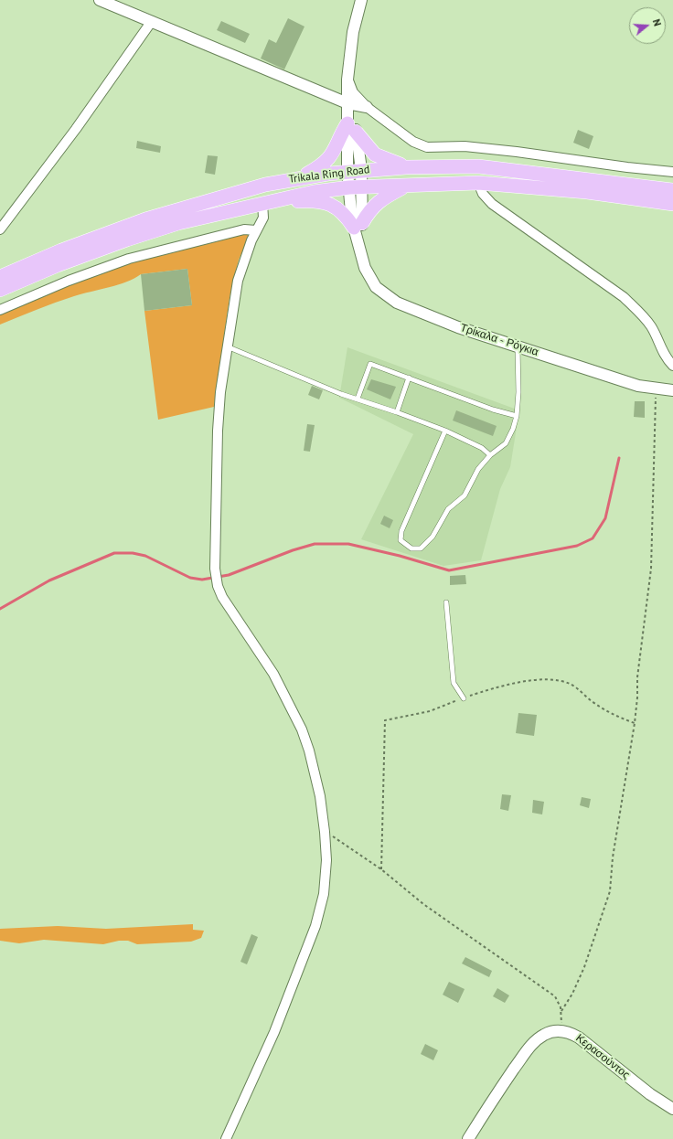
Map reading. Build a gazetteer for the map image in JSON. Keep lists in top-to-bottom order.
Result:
{
  "streets": {
    "main road": ["Trikala Ring Road"],
    "street": ["Τρίκαλα - Ρόγκια", "Κερασούντος"]
  },
  "crossings": [
    ["Trikala Ring Road", "Τρίκαλα - Ρόγκια"]
  ],
  "north": "right"
}
